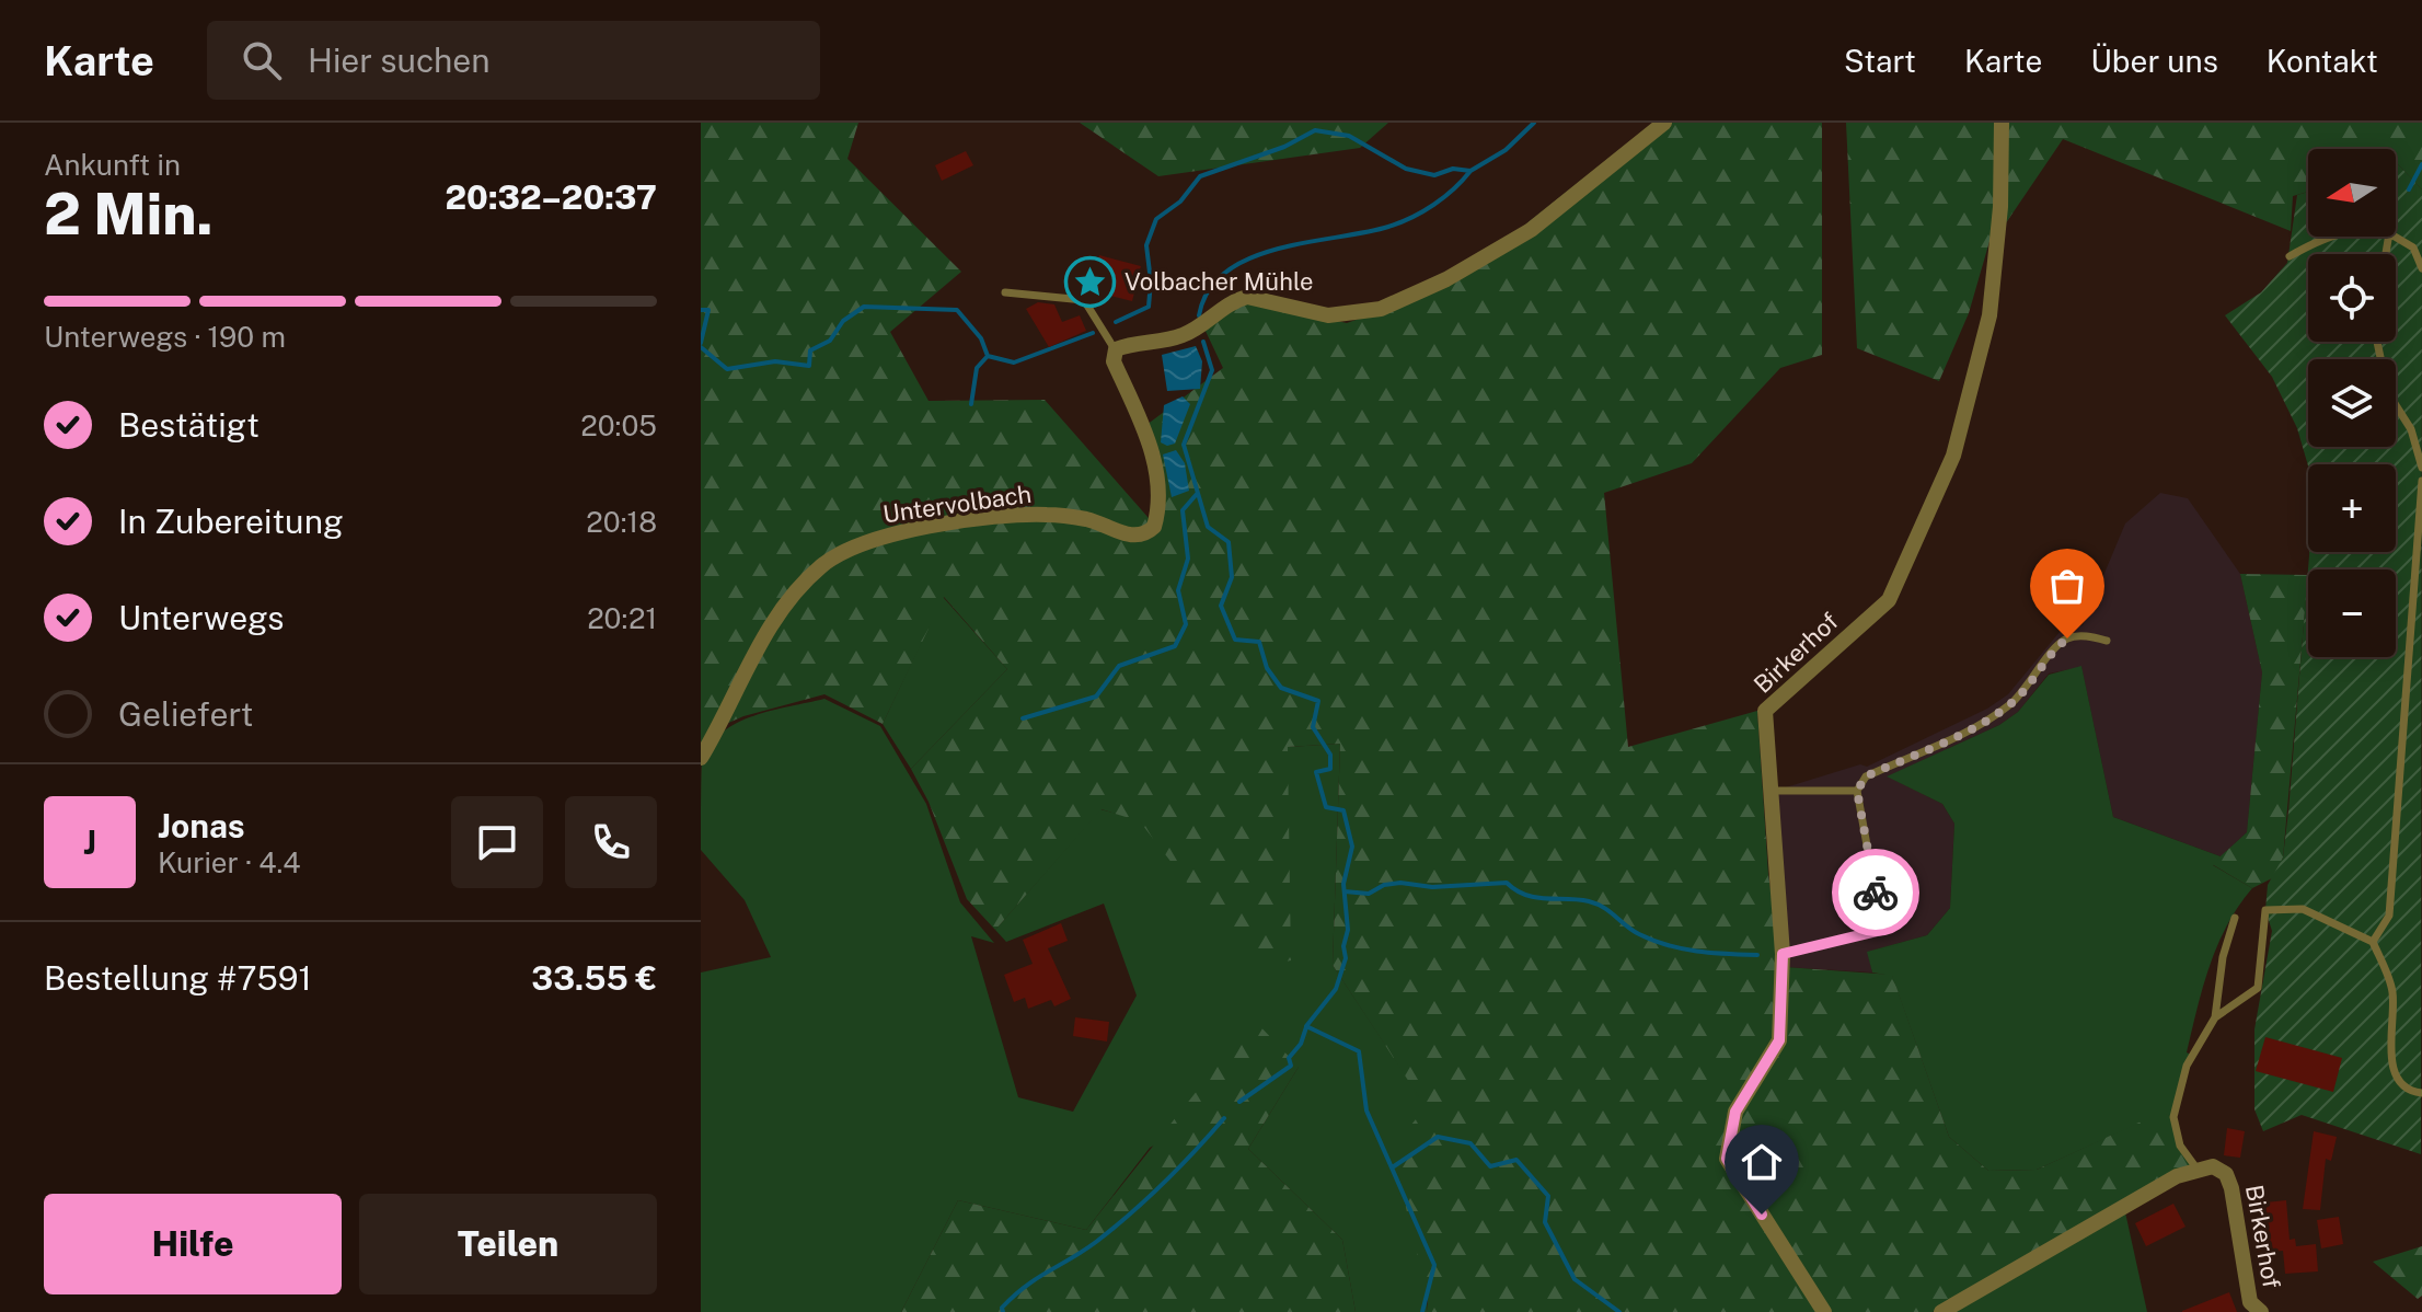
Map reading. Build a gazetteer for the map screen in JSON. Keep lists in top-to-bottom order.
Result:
{
  "streets": {
    "street": ["Untervolbach", "Birkerhof"]
  },
  "places": {
    "place": ["Volbacher Mühle"]
  },
  "north": "left",
  "page": {
    "header": "Karte",
    "search": "Hier suchen",
    "nav": [
      "Start",
      "Karte",
      "Über uns",
      "Kontakt"
    ],
    "heading": ["2 Min.", "Ankunft in", "20:32–20:37"],
    "panel": [
      "Jonas",
      "Kurier · 4.4",
      "Bestellung #7591",
      "33.55 €"
    ],
    "map_buttons": ["+", "−"],
    "bar": "Unterwegs · 190 m",
    "list": [
      ["Bestätigt", "20:05"],
      ["In Zubereitung", "20:18"],
      ["Unterwegs", "20:21"],
      "Geliefert"
    ],
    "round": "J",
    "buttons": ["Hilfe", "Teilen"]
  }
}
